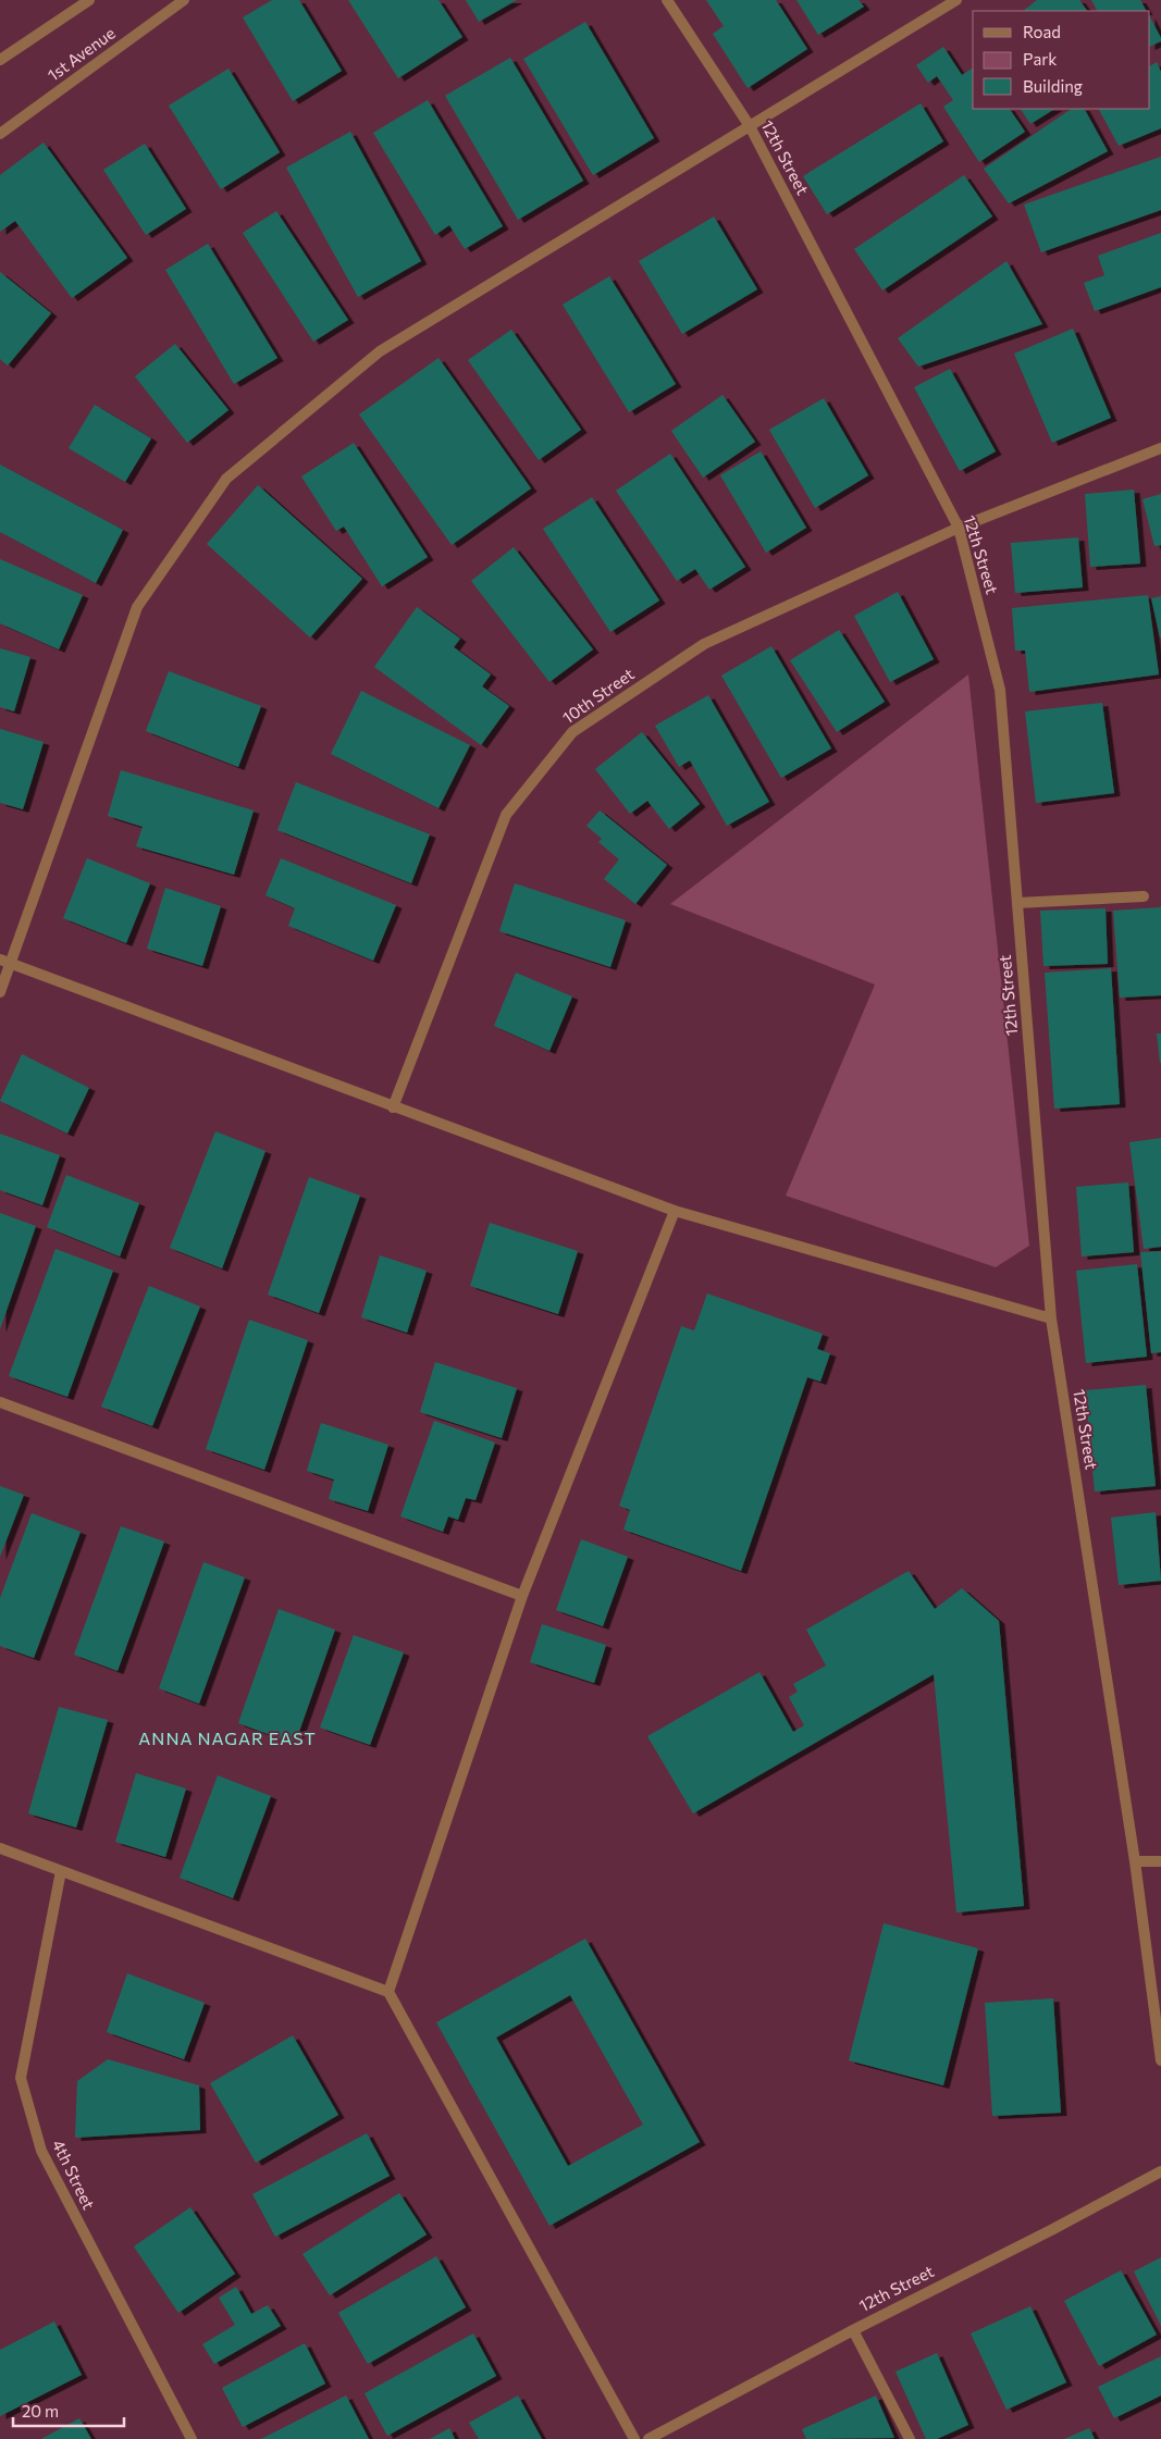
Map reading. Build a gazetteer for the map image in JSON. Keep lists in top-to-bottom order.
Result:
{
  "streets": {
    "street": [
      "1st Avenue",
      "12th Street",
      "10th Street",
      "4th Street"
    ]
  },
  "crossings": [
    ["12th Street", "10th Street"]
  ],
  "districts": ["ANNA NAGAR EAST"],
  "legend": ["Road", "Park", "Building"],
  "scale_bar": "20 m"
}
